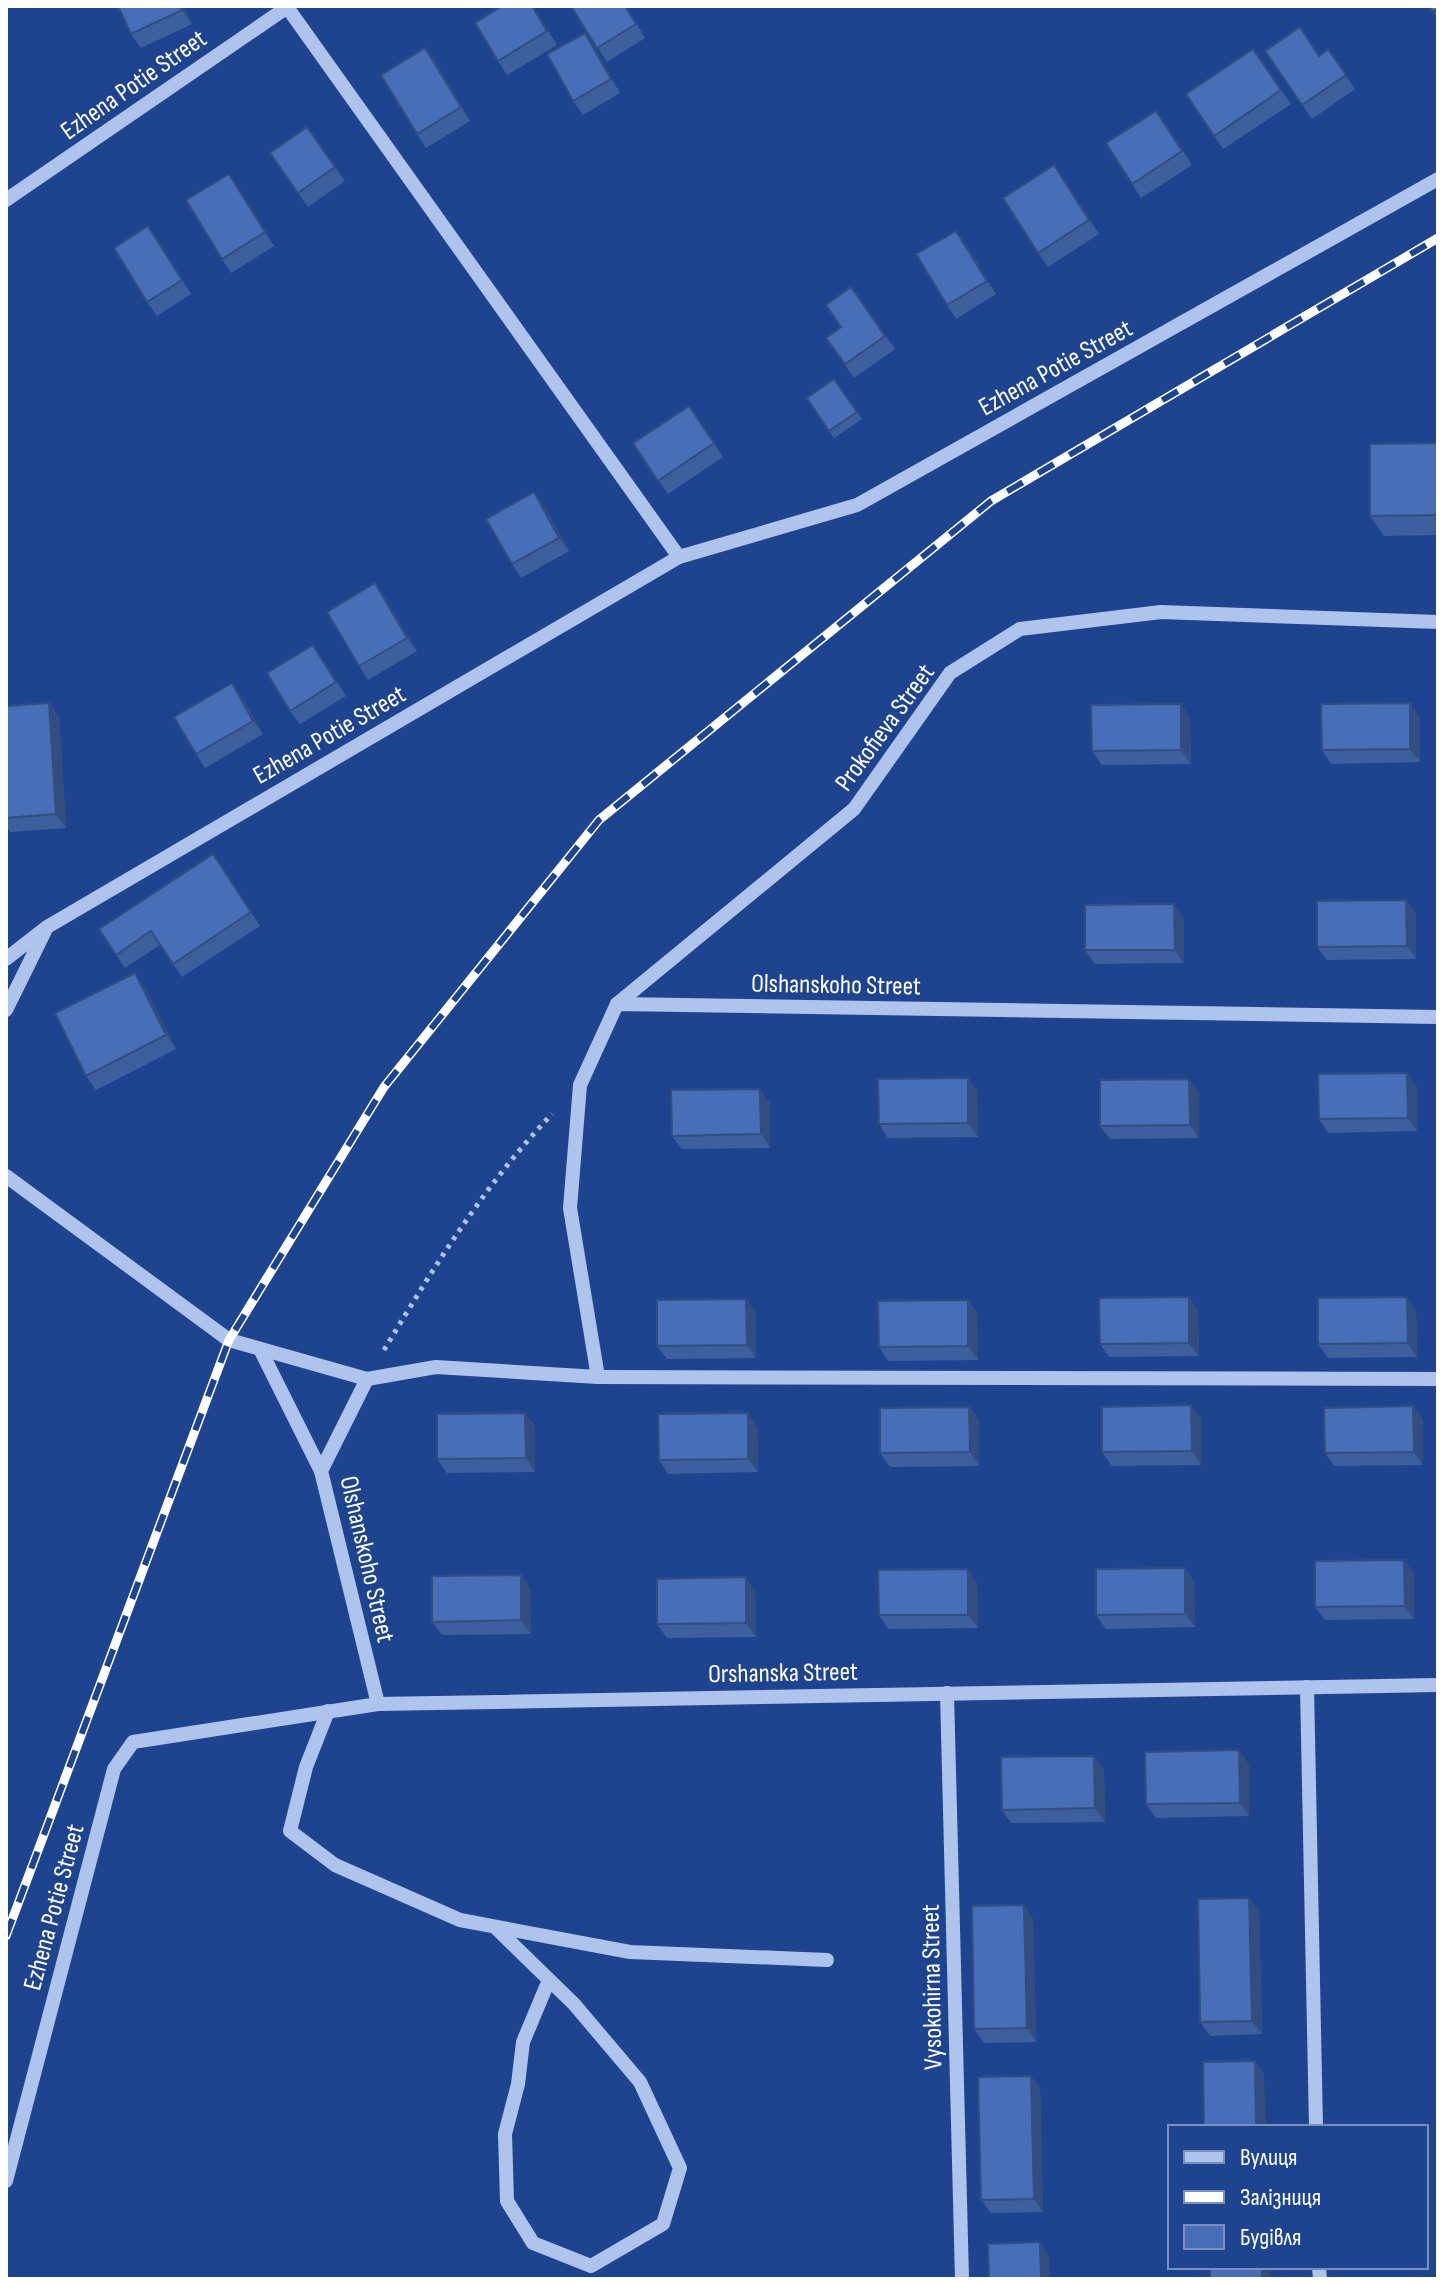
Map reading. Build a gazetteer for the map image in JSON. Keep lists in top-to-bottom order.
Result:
{
  "streets": {
    "street": [
      "Ezhena Potie Street",
      "Prokofieva Street",
      "Olshanskoho Street",
      "Orshanska Street",
      "Vysokohirna Street"
    ]
  },
  "crossings": [
    ["Ezhena Potie Street", "Orshanska Street"],
    ["Prokofieva Street", "Olshanskoho Street"],
    ["Olshanskoho Street", "Orshanska Street"],
    ["Orshanska Street", "Vysokohirna Street"]
  ],
  "legend": ["Вулиця", "Залізниця", "Будівля"]
}
